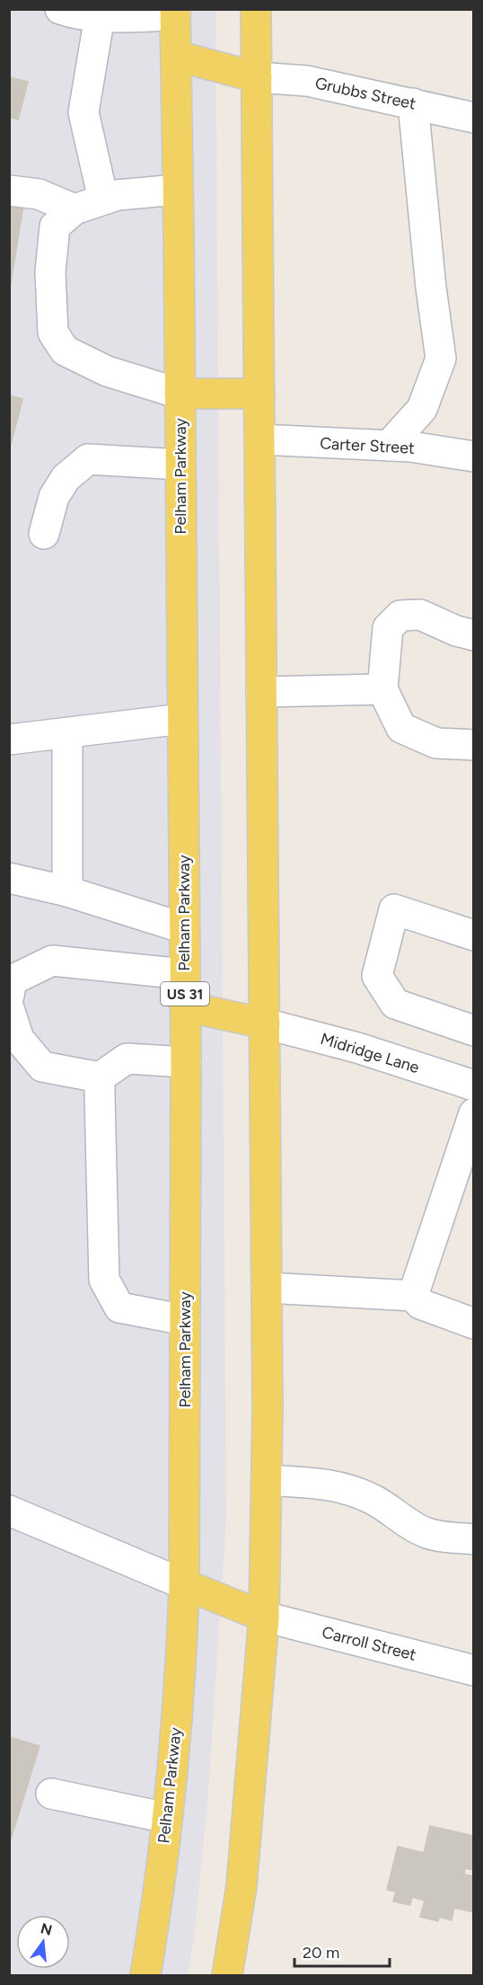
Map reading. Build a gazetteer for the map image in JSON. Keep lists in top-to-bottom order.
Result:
{
  "streets": {
    "main road": ["Pelham Parkway", "US 31"],
    "street": [
      "Grubbs Street",
      "Carter Street",
      "Midridge Lane",
      "Carroll Street"
    ]
  },
  "scale_bar": "20 m",
  "north": "top"
}
